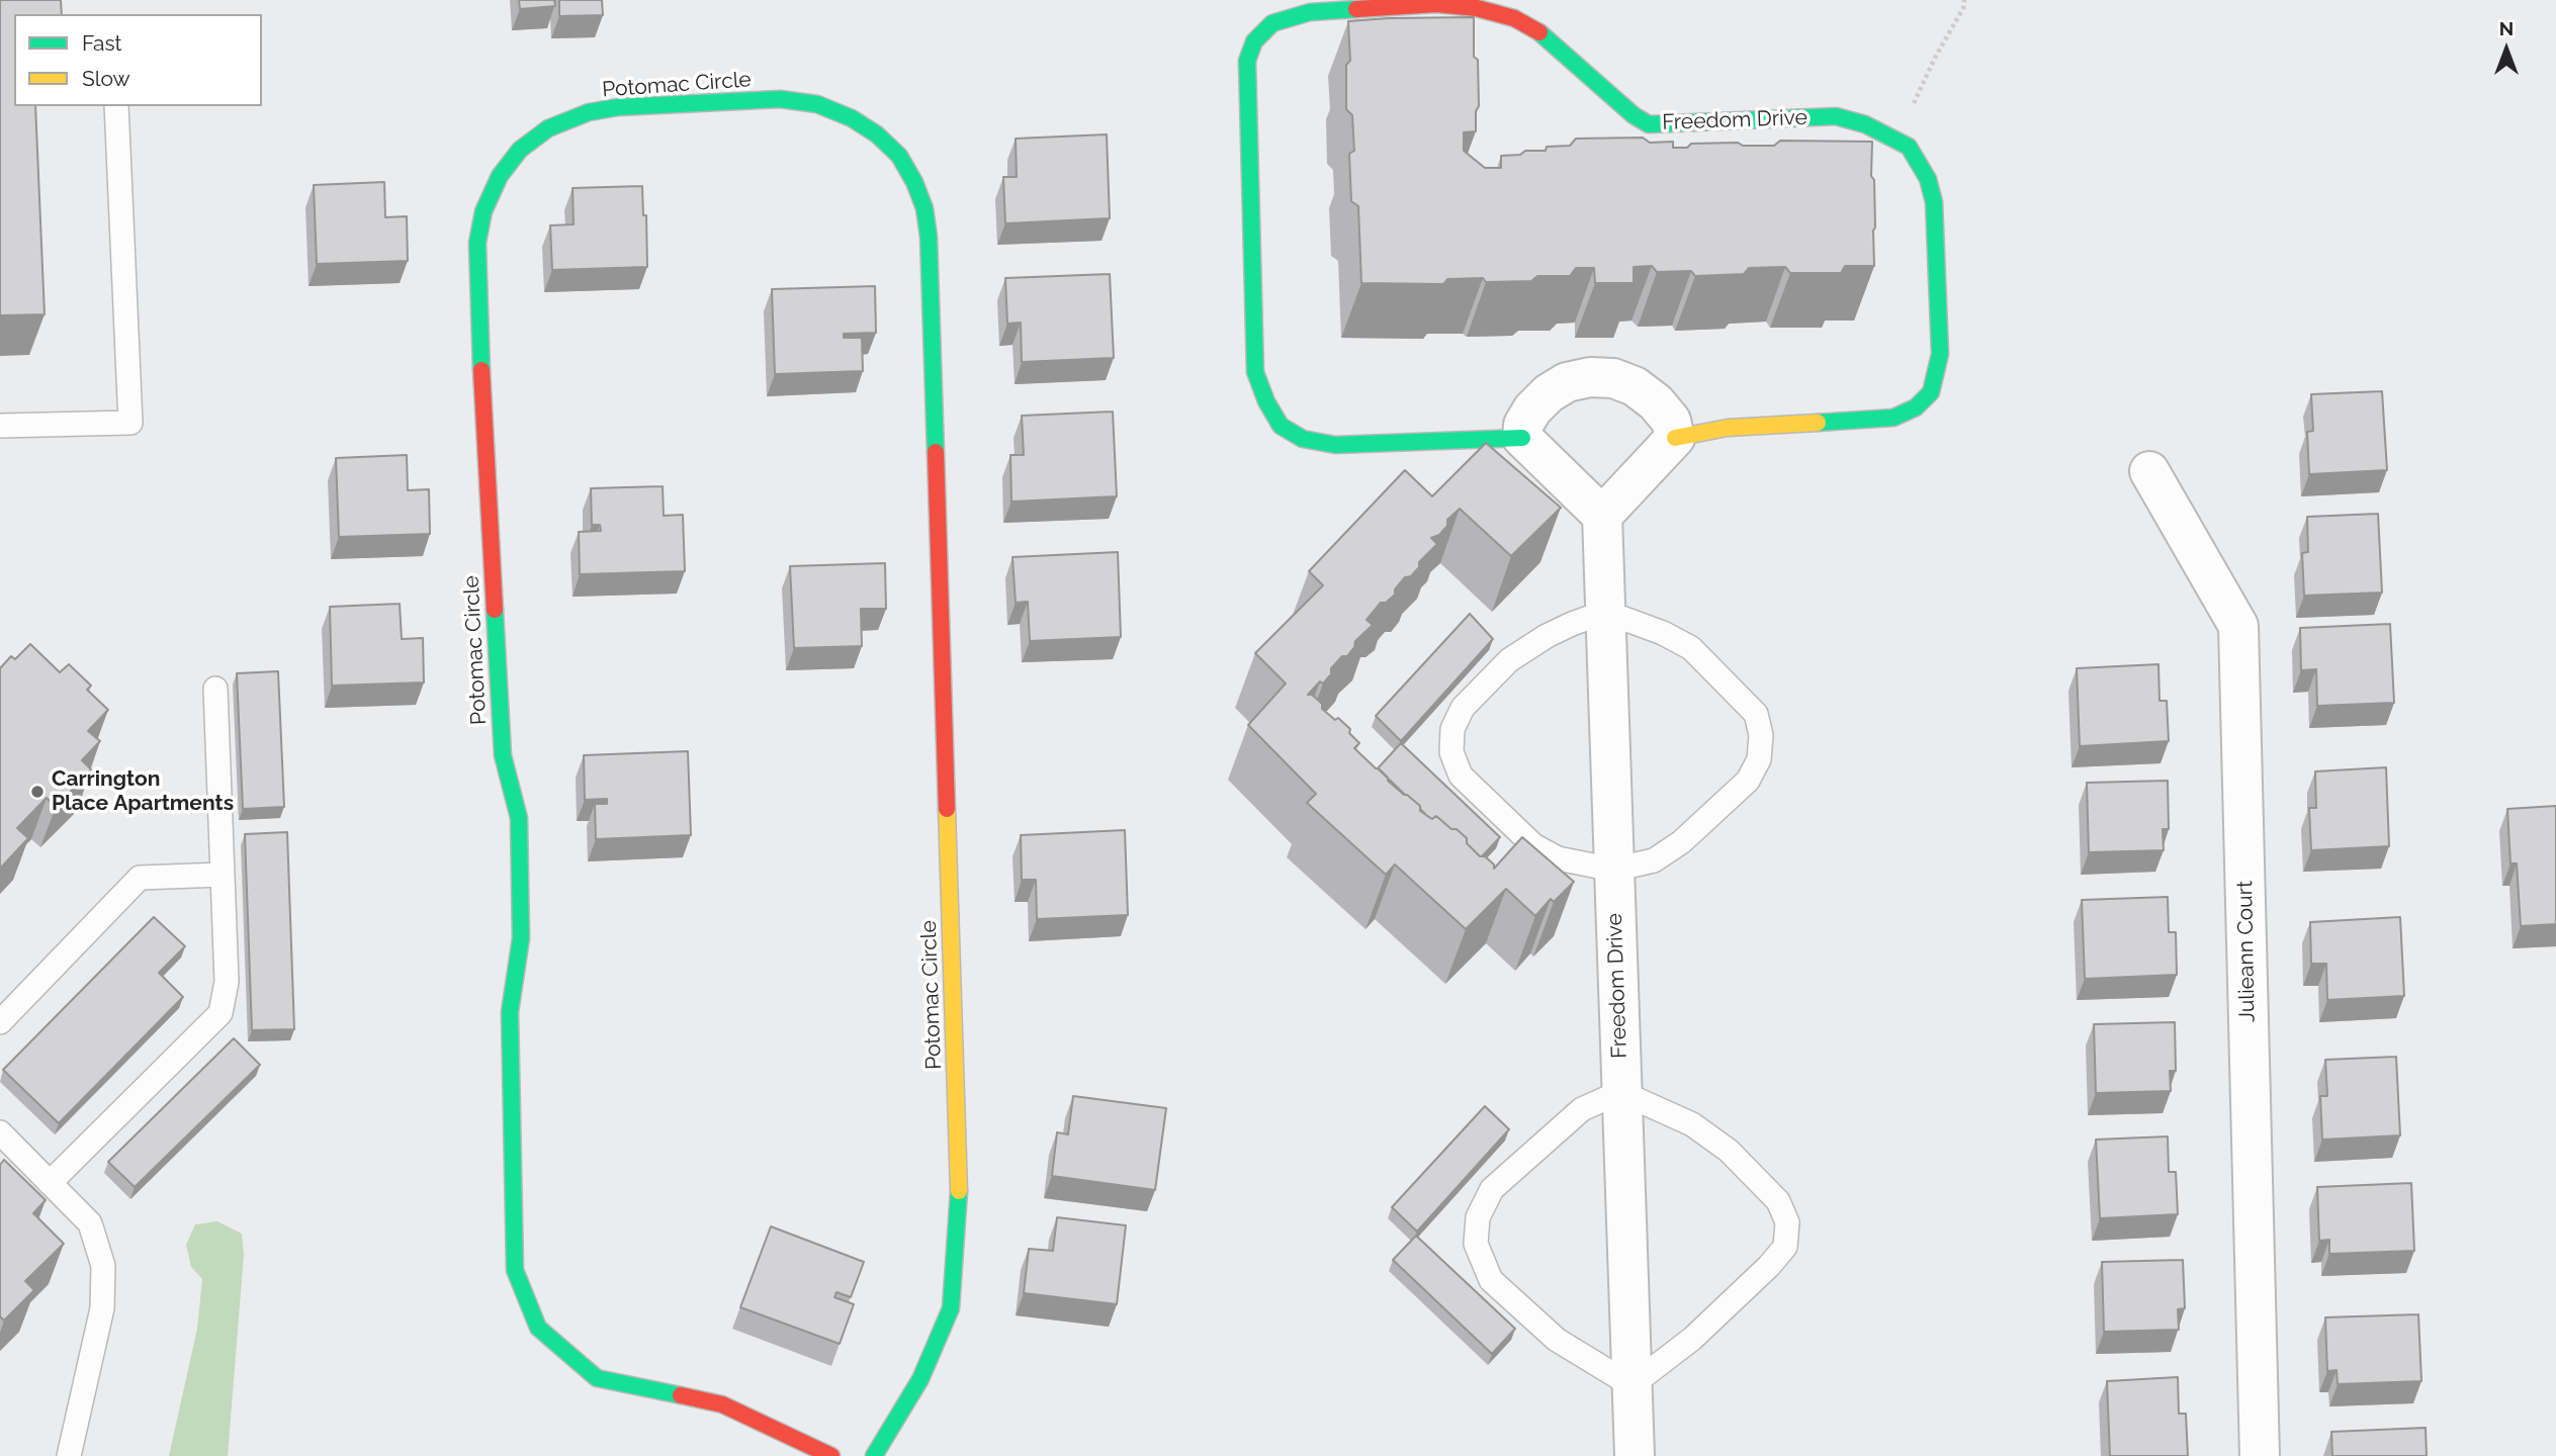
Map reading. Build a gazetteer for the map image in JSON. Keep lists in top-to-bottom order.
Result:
{
  "streets": {
    "street": ["Potomac Circle", "Freedom Drive", "Julieann Court"]
  },
  "places": ["Carrington Place Apartments"],
  "legend": ["Fast", "Slow"],
  "north": "top"
}
